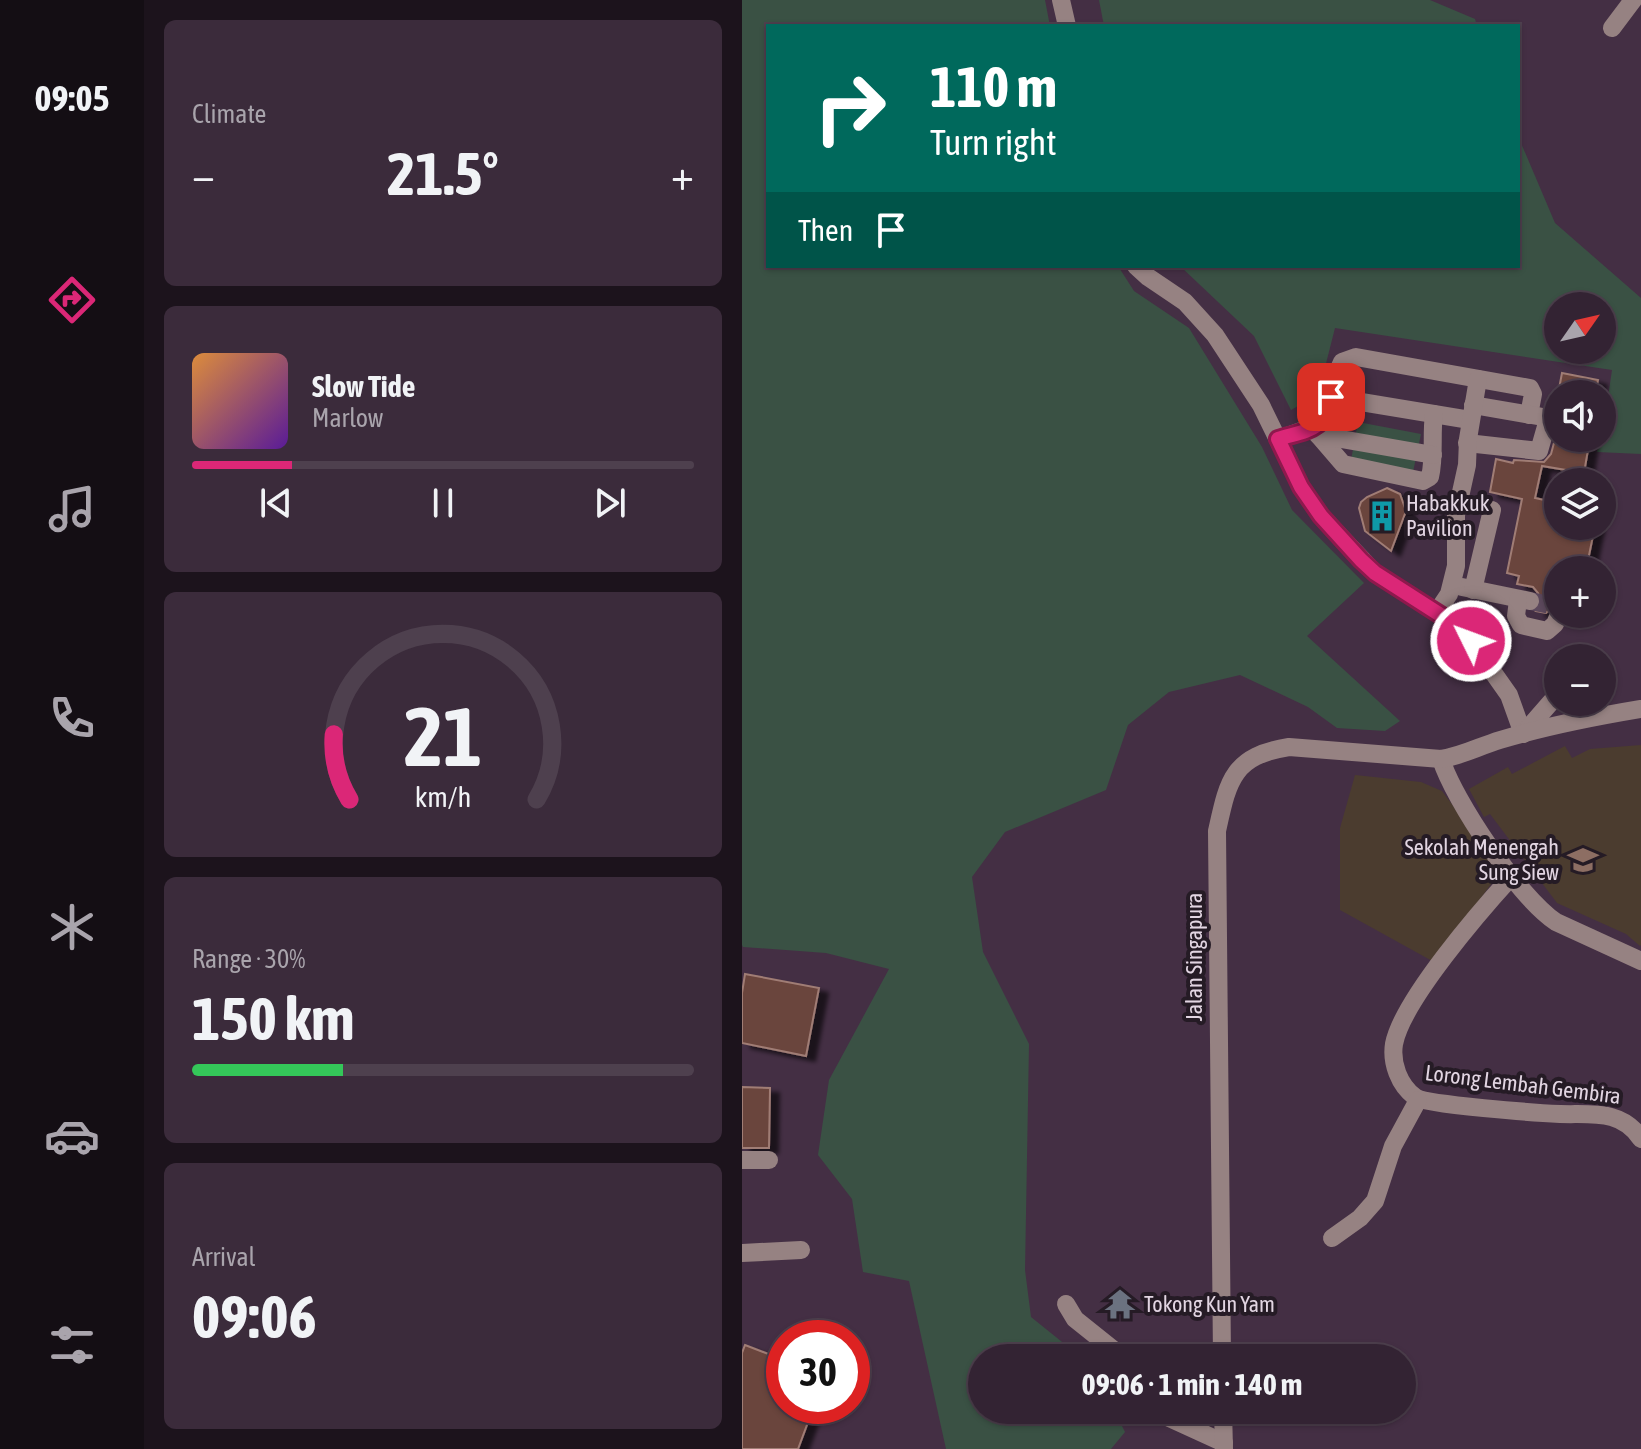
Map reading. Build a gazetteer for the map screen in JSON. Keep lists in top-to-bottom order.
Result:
{
  "streets": {
    "street": ["Jalan Singapura", "Lorong Lembah Gembira"]
  },
  "places": {
    "building": ["Habakkuk Pavilion"],
    "school or university": ["Sekolah Menengah Sung Siew"],
    "temple": ["Tokong Kun Yam"]
  },
  "north": "top right",
  "page": {
    "tabs": "09:05",
    "tile": [
      "Climate",
      ["Range · 30%", "150 km"],
      ["Arrival", "09:06"]
    ],
    "turn": ["110 m", "Turn right"],
    "heat": ["−", "21.5°", "+"],
    "then": "Then",
    "map_buttons": ["+", "−"],
    "song": ["Slow Tide", "Marlow"],
    "limit": "30",
    "trip": "09:06 · 1 min · 140 m",
    "gauge": ["21", "km/h"]
  }
}
